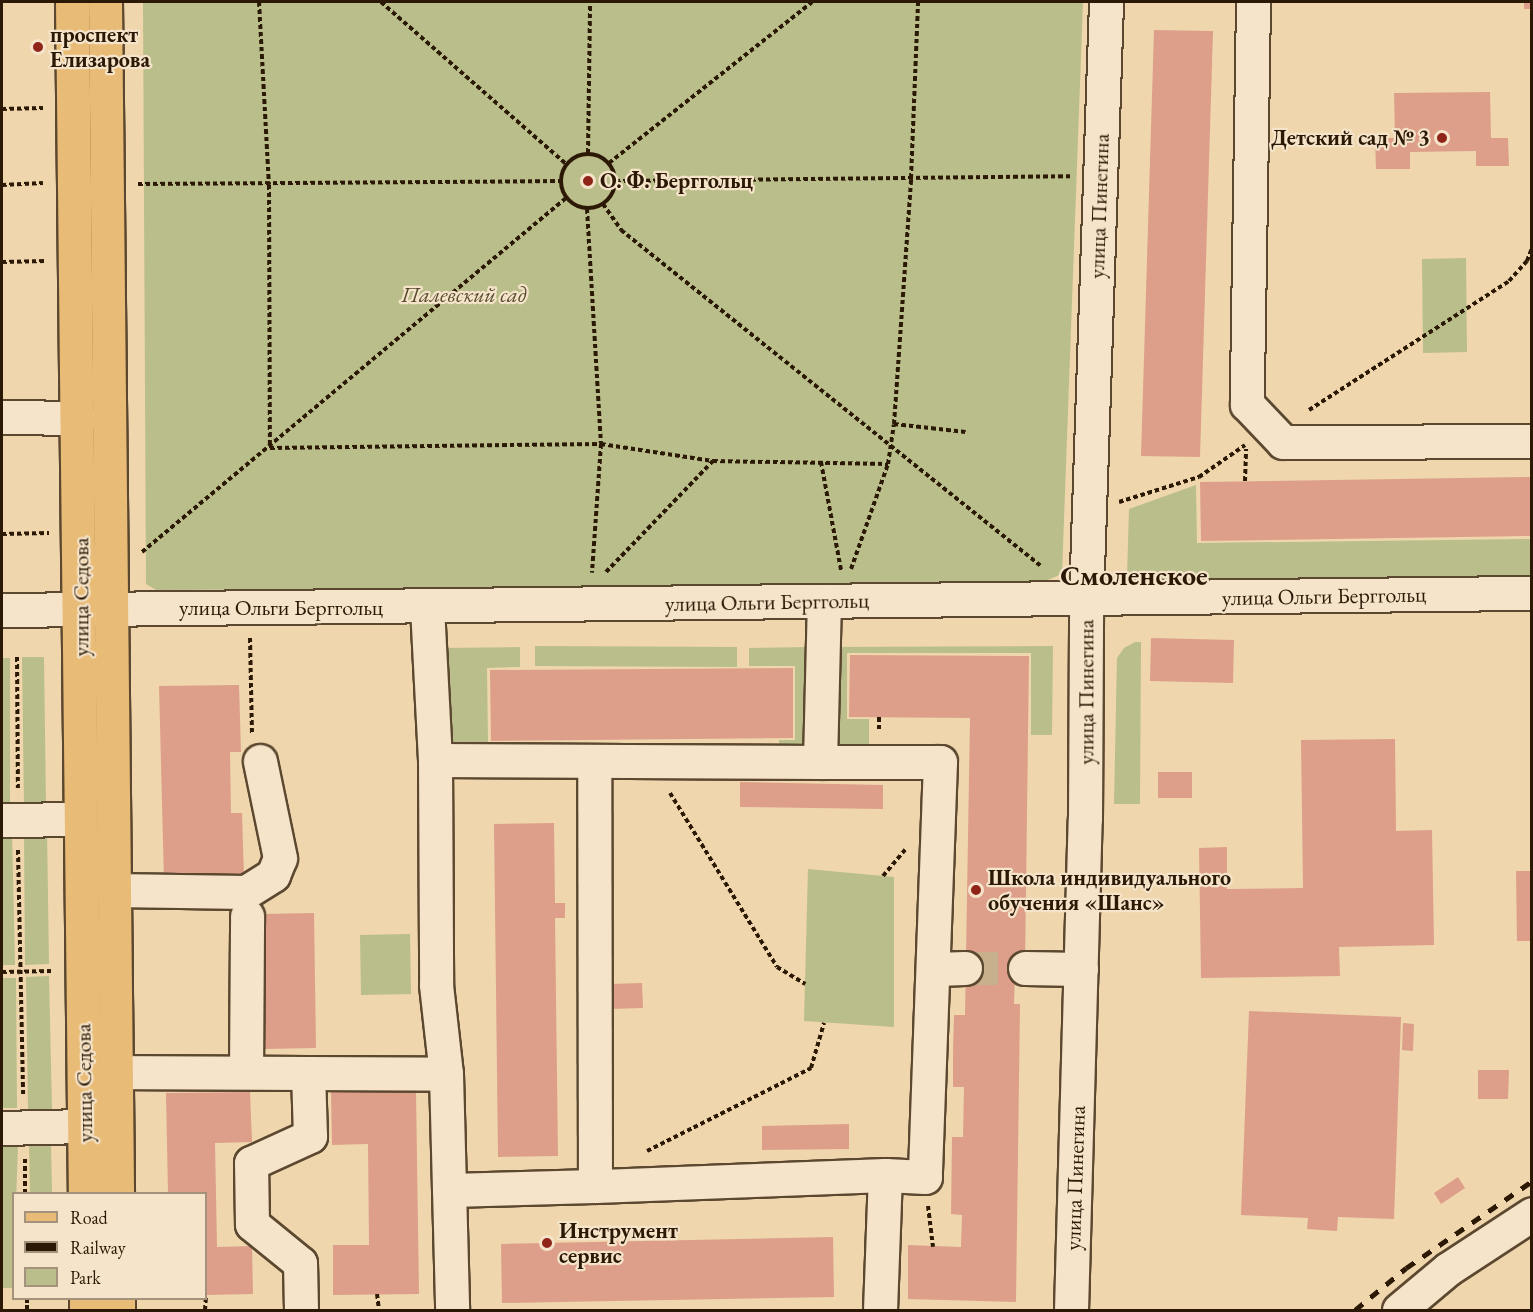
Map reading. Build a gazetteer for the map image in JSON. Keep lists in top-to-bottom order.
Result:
{
  "streets": {
    "main road": ["улица Седова"],
    "street": ["улица Пинегина", "улица Ольги Берггольц"]
  },
  "crossings": [
    ["улица Пинегина", "улица Ольги Берггольц"],
    ["улица Ольги Берггольц", "улица Седова"]
  ],
  "districts": ["Смоленское"],
  "parks": ["Палевский сад"],
  "places": [
    "проспект Елизарова",
    "Детский сад № 3",
    "О. Ф. Берггольц",
    "Школа индивидуального обучения «Шанс»",
    "Инструмент сервис"
  ],
  "legend": ["Road", "Railway", "Park"]
}
